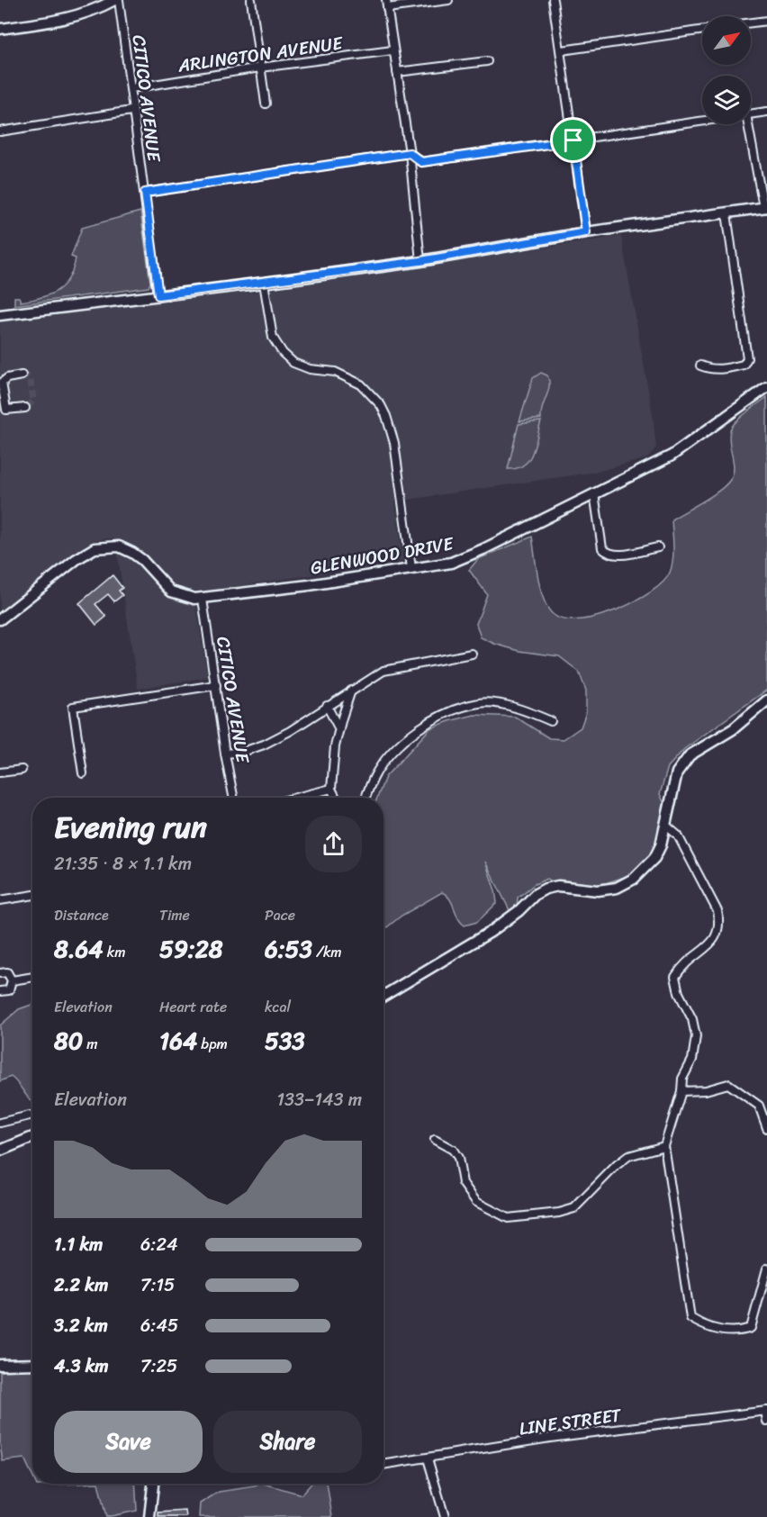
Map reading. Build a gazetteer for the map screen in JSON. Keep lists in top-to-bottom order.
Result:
{
  "streets": {
    "street": [
      "ARLINGTON AVENUE",
      "CITICO AVENUE",
      "GLENWOOD DRIVE",
      "LINE STREET"
    ]
  },
  "crossings": [
    ["ARLINGTON AVENUE", "CITICO AVENUE"],
    ["CITICO AVENUE", "GLENWOOD DRIVE"]
  ],
  "north": "top right",
  "page": {
    "heading": ["Evening run", "21:35 · 8 × 1.1 km"],
    "stats": [
      ["Distance", "8.64 km"],
      ["Time", "59:28"],
      ["Pace", "6:53 /km"],
      ["Elevation", "80 m"],
      ["Heart rate", "164 bpm"],
      ["kcal", "533"]
    ],
    "chart": ["Elevation", "133–143 m"],
    "list": [
      {
        "name": "1.1 km",
        "note": "6:24"
      },
      {
        "name": "2.2 km",
        "note": "7:15"
      },
      {
        "name": "3.2 km",
        "note": "6:45"
      },
      {
        "name": "4.3 km",
        "note": "7:25"
      }
    ],
    "buttons": ["Save", "Share"]
  }
}
